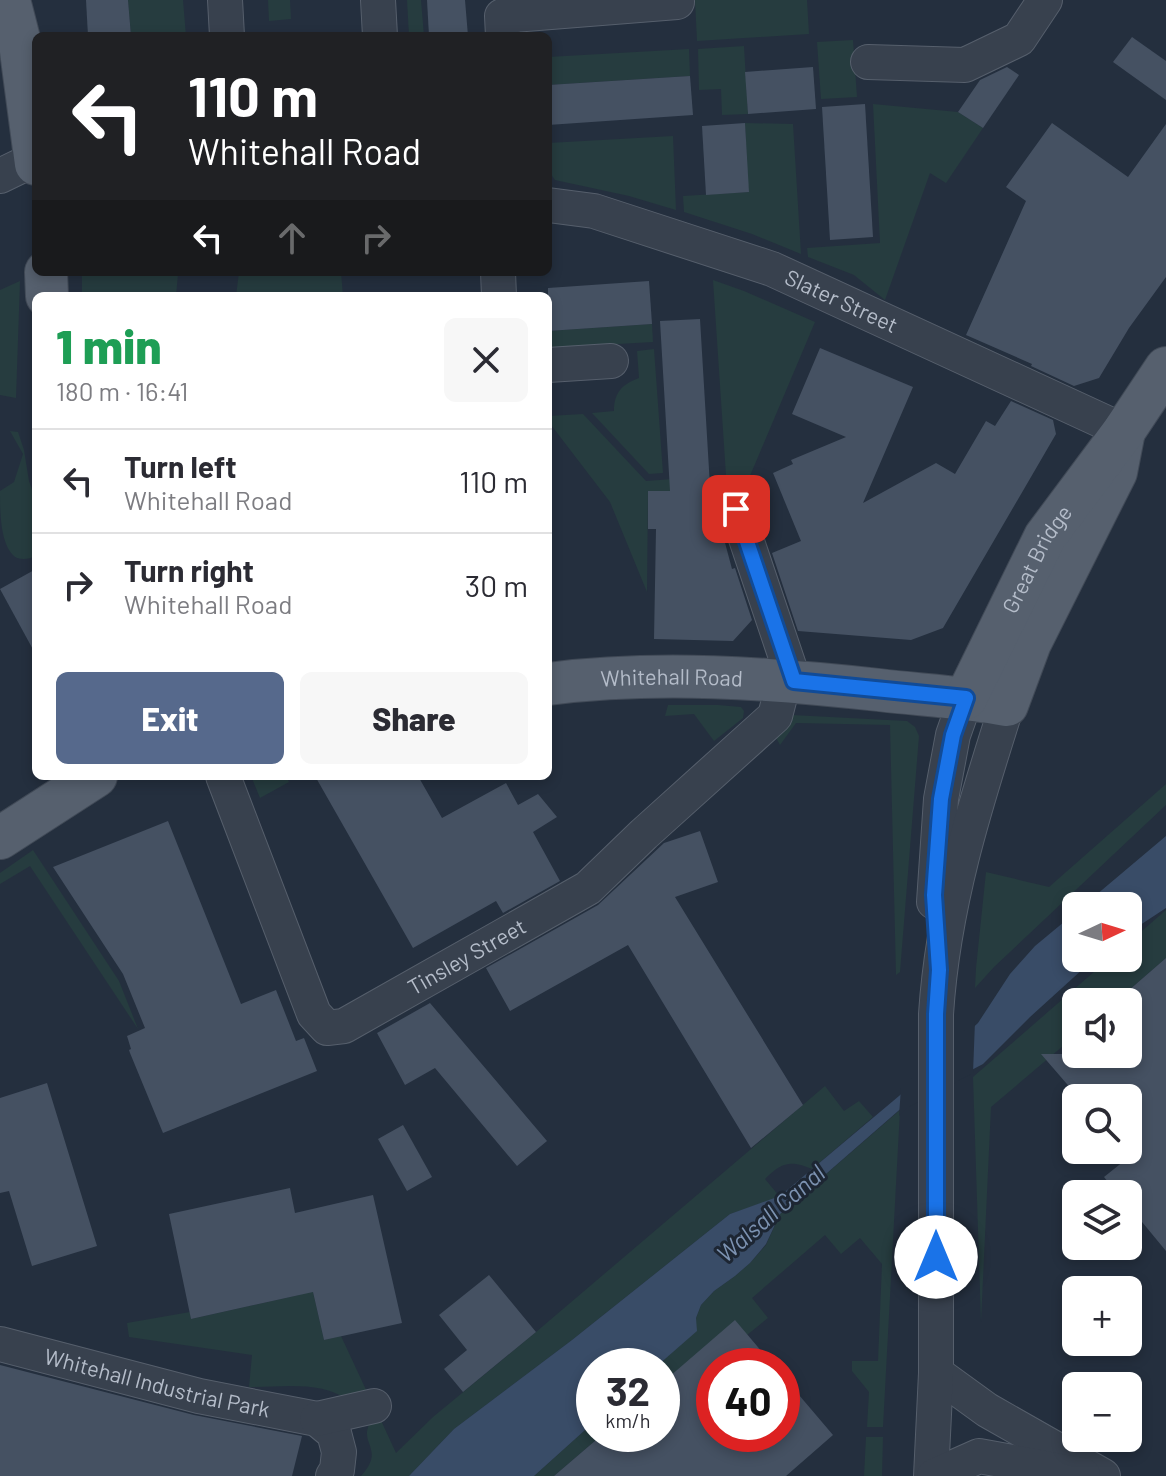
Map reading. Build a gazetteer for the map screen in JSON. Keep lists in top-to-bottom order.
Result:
{
  "streets": {
    "main road": ["Great Bridge", "Whitehall Road"],
    "street": ["Slater Street", "Tinsley Street", "Whitehall Industrial Park"]
  },
  "crossings": [
    ["Slater Street", "Great Bridge"],
    ["Great Bridge", "Whitehall Road"],
    ["Whitehall Road", "Tinsley Street"]
  ],
  "water": ["Walsall Canal"],
  "north": "right",
  "page": {
    "turn": ["110 m", "Whitehall Road"],
    "heading": ["1 min", "180 m · 16:41"],
    "list": [
      {
        "name": "Turn left",
        "note": "Whitehall Road",
        "value": "110 m"
      },
      {
        "name": "Turn right",
        "note": "Whitehall Road",
        "value": "30 m"
      }
    ],
    "buttons": ["Exit", "Share"],
    "map_buttons": ["+", "−"],
    "speed": "32 km/h",
    "limit": "40"
  }
}
